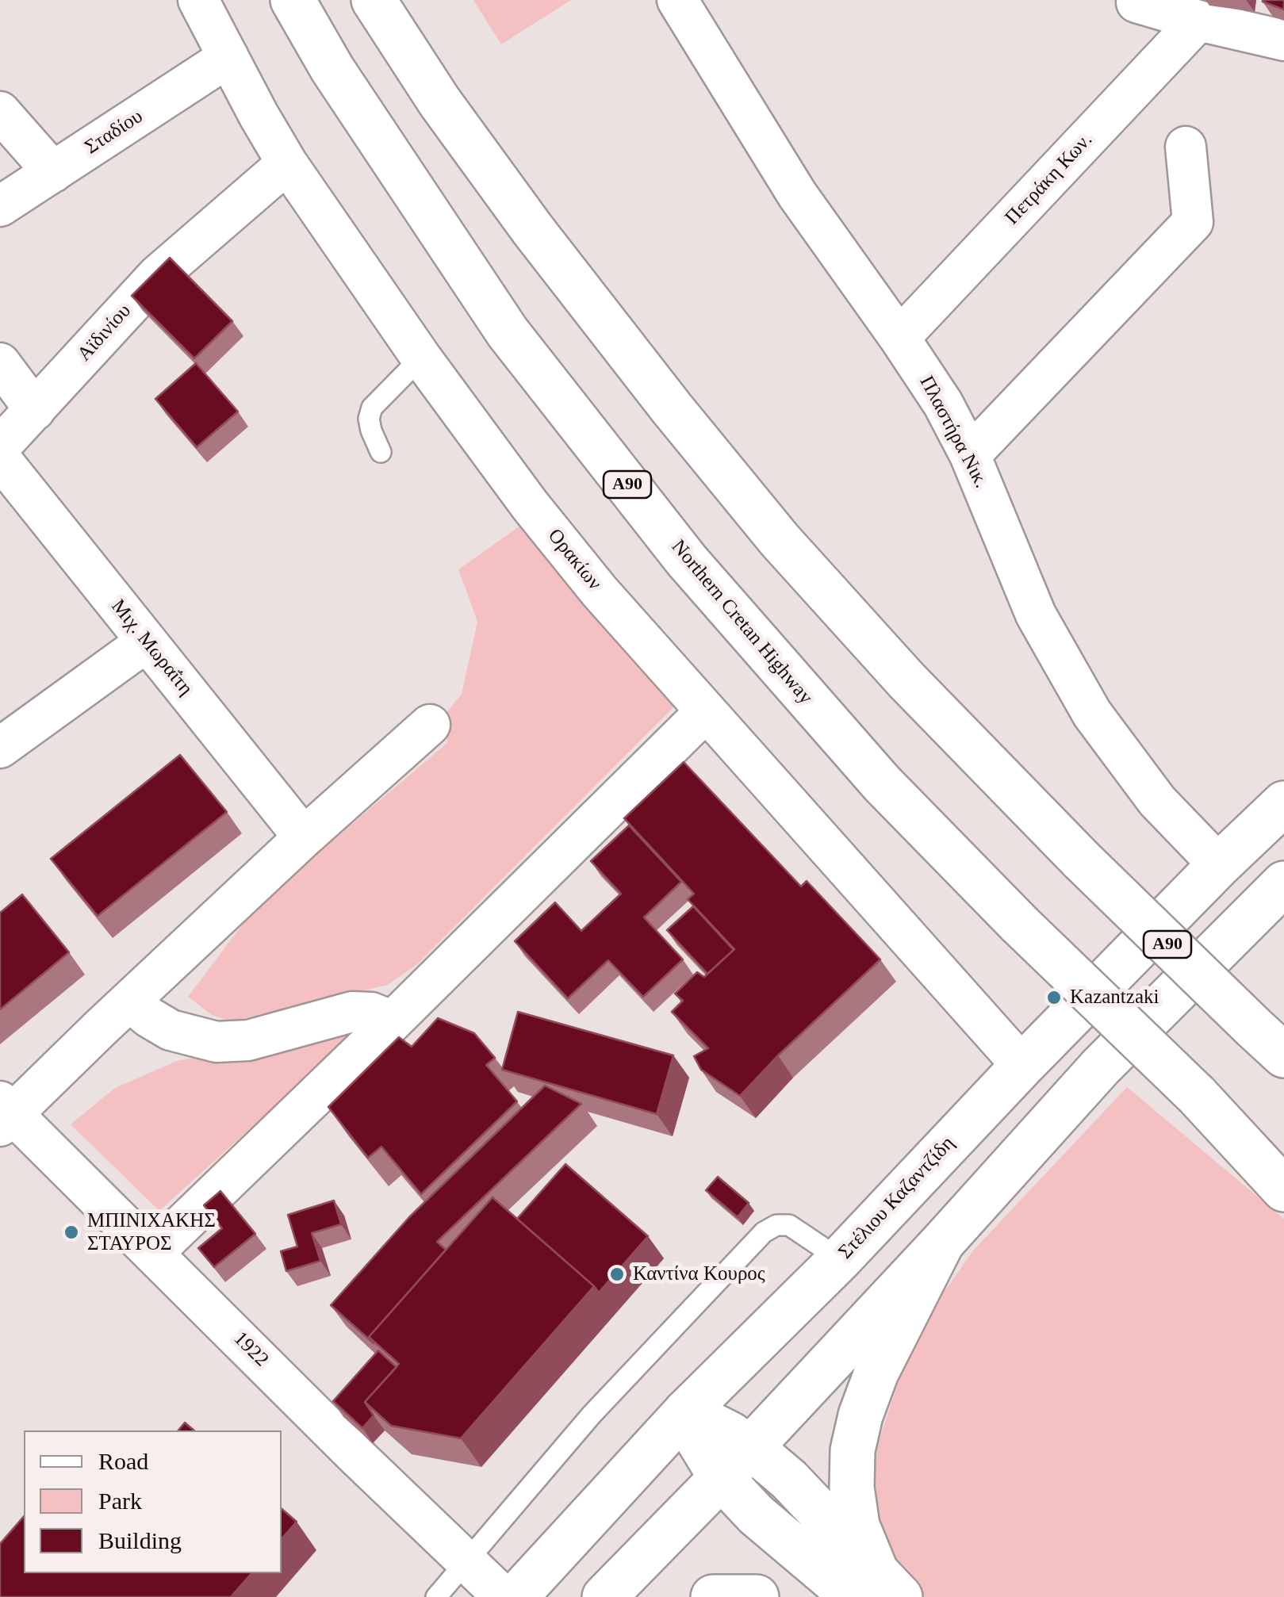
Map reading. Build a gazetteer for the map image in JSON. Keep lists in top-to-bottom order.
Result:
{
  "streets": {
    "main road": ["Α90", "Northern Cretan Highway", "Στέλιου Καζαντζίδη"],
    "street": [
      "Σταδίου",
      "Πετράκη Κων.",
      "Αϊδινίου",
      "Πλαστήρα Νικ.",
      "Ορακίων",
      "Μιχ. Μωραΐτη",
      "1922"
    ]
  },
  "crossings": [
    ["Σταδίου", "Ορακίων"],
    ["Πετράκη Κων.", "Πλαστήρα Νικ."],
    ["Αϊδινίου", "Ορακίων"],
    ["Πλαστήρα Νικ.", "Στέλιου Καζαντζίδη"],
    ["Ορακίων", "Στέλιου Καζαντζίδη"]
  ],
  "places": ["Kazantzaki", "ΜΠΙΝΙΧΑΚΗΣ ΣΤΑΥΡΟΣ", "Καντίνα Κουρος"],
  "legend": ["Road", "Park", "Building"]
}
